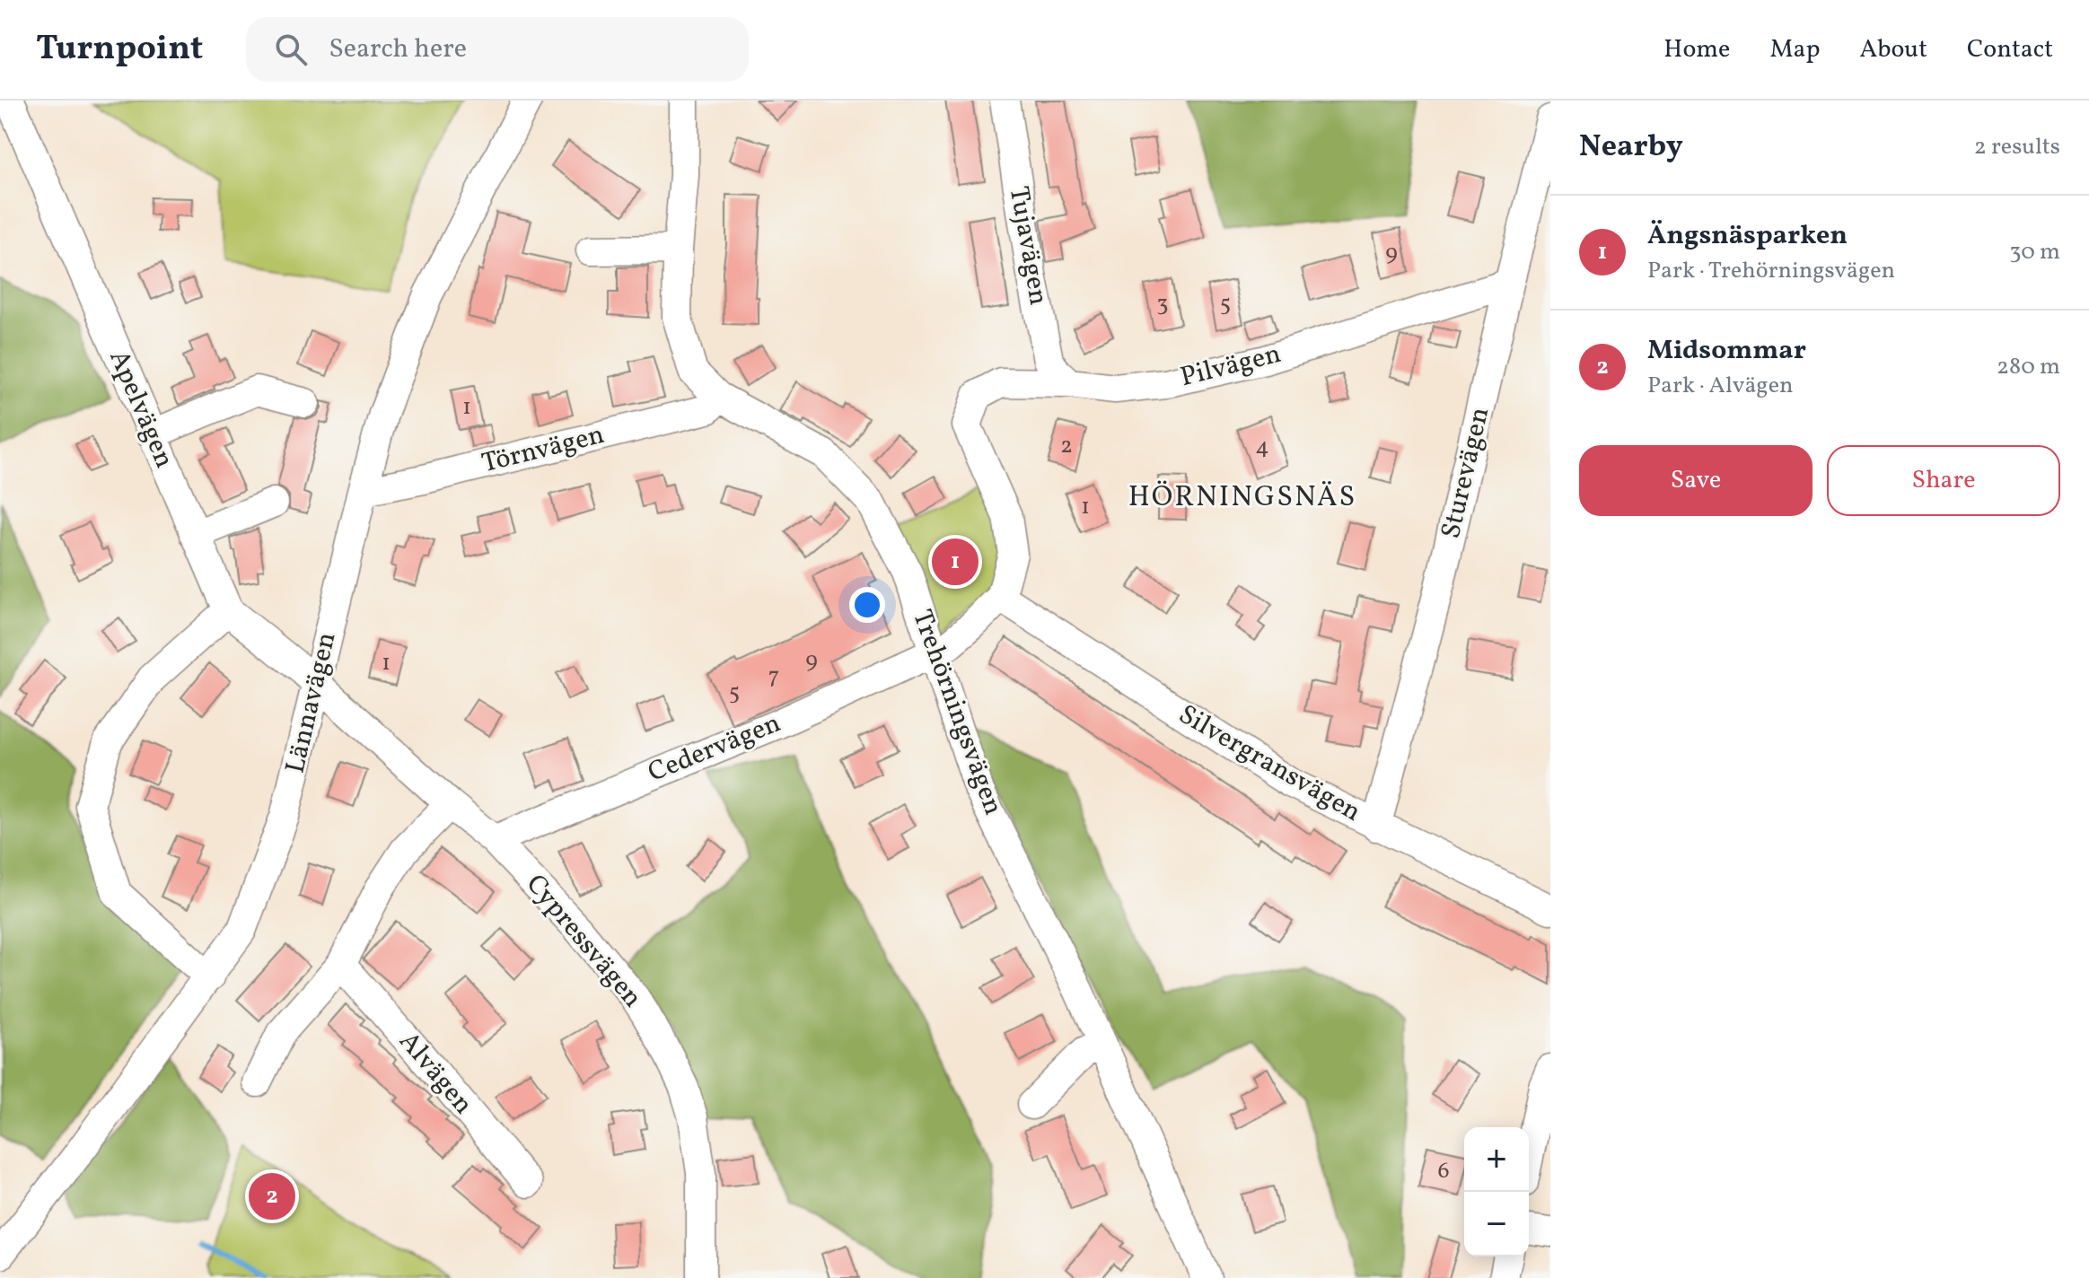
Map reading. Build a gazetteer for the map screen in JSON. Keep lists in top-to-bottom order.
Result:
{
  "streets": {
    "street": [
      "Tujavägen",
      "Pilvägen",
      "Apelvägen",
      "Törnvägen",
      "Sturevägen",
      "Lännavägen",
      "Trehörningsvägen",
      "Cedervägen",
      "Silvergransvägen",
      "Cypressvägen",
      "Alvägen"
    ]
  },
  "crossings": [
    ["Tujavägen", "Pilvägen"],
    ["Pilvägen", "Sturevägen"],
    ["Pilvägen", "Silvergransvägen"],
    ["Apelvägen", "Lännavägen"],
    ["Apelvägen", "Cypressvägen"],
    ["Törnvägen", "Lännavägen"],
    ["Törnvägen", "Trehörningsvägen"],
    ["Sturevägen", "Silvergransvägen"],
    ["Lännavägen", "Cypressvägen"],
    ["Trehörningsvägen", "Cedervägen"],
    ["Cedervägen", "Cypressvägen"]
  ],
  "districts": ["HÖRNINGSNÄS"],
  "house_numbers": [
    "9",
    "3",
    "5",
    "1",
    "2",
    "4",
    "1",
    "9",
    "1",
    "7",
    "5",
    "6"
  ],
  "page": {
    "header": "Turnpoint",
    "search": "Search here",
    "nav": [
      "Home",
      "Map",
      "About",
      "Contact"
    ],
    "heading": ["Nearby", "2 results"],
    "list": [
      {
        "mark": "1",
        "name": "Ängsnäsparken",
        "note": "Park · Trehörningsvägen",
        "value": "30 m"
      },
      {
        "mark": "2",
        "name": "Midsommar",
        "note": "Park · Alvägen",
        "value": "280 m"
      }
    ],
    "buttons": ["Save", "Share"],
    "pins": ["1", "2"],
    "map_buttons": ["+", "−"]
  }
}
